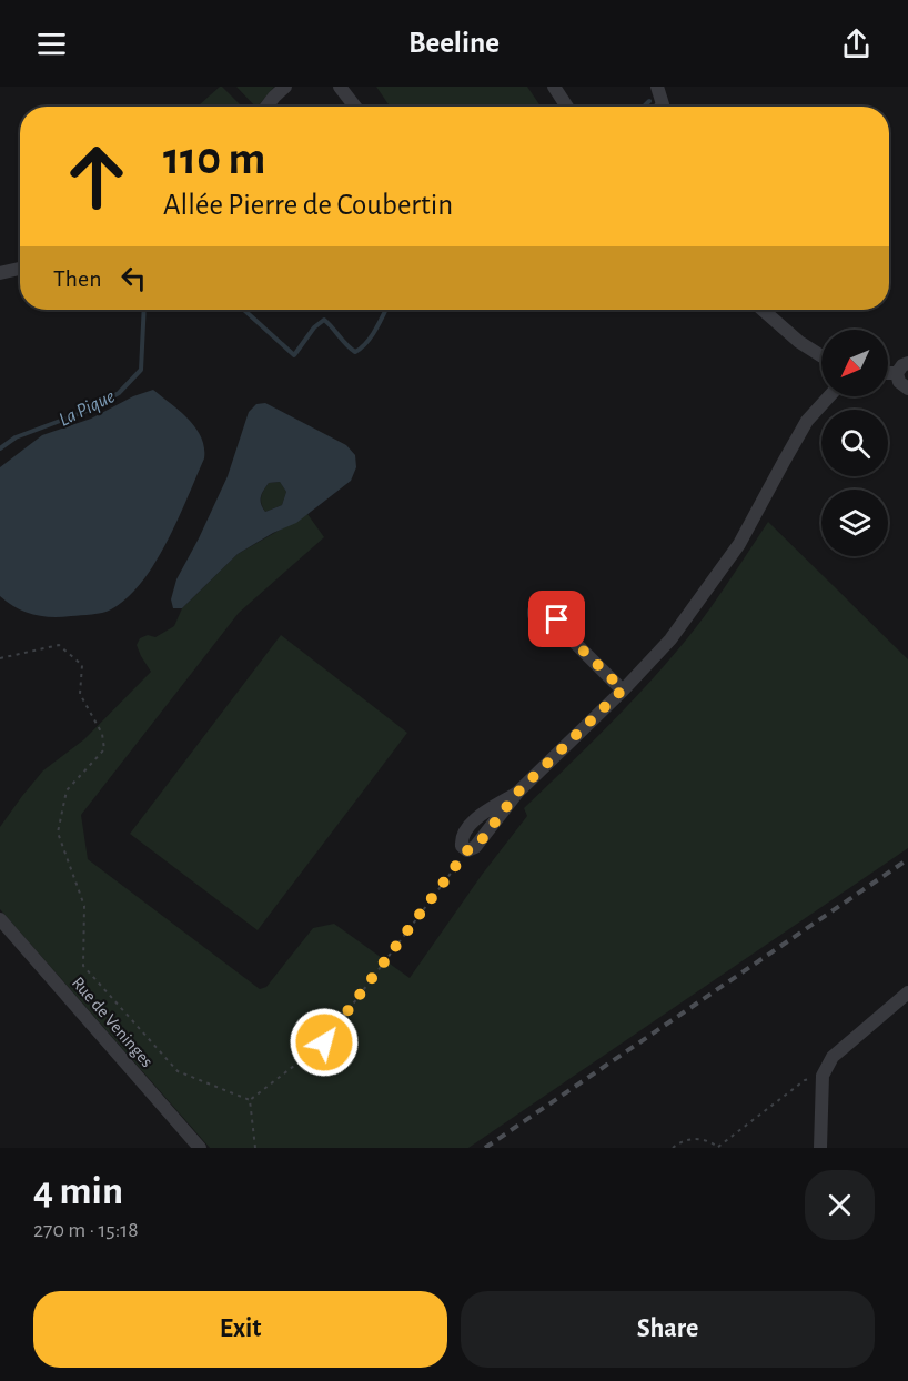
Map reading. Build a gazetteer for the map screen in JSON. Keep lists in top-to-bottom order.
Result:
{
  "streets": {
    "street": ["Rue de Veninges"]
  },
  "water": ["La Pique"],
  "north": "bottom left",
  "page": {
    "header": "Beeline",
    "turn": ["110 m", "Allée Pierre de Coubertin"],
    "then": "Then",
    "heading": ["4 min", "270 m · 15:18"],
    "buttons": ["Exit", "Share"]
  }
}
